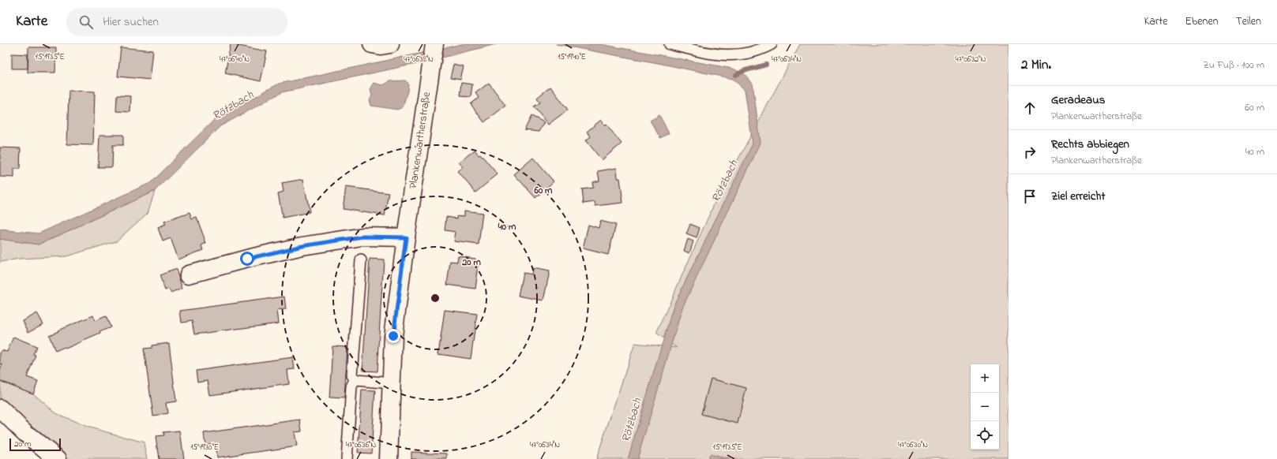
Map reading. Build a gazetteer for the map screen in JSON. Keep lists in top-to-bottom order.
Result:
{
  "streets": {
    "main road": ["Plankenwartherstraße"]
  },
  "water": ["Rötzbach"],
  "scale_bar": "20 m",
  "page": {
    "header": "Karte",
    "search": "Hier suchen",
    "nav": ["Karte", "Ebenen", "Teilen"],
    "heading": ["2 Min.", "Zu Fuß · 100 m"],
    "list": [
      ["Geradeaus", "Plankenwartherstraße", "60 m"],
      ["Rechts abbiegen", "Plankenwartherstraße", "40 m"],
      "Ziel erreicht"
    ],
    "map_buttons": ["+", "−"],
    "scale": "20 m"
  },
  "coordinates": [
    "15°19'35\"E",
    "15°19'40\"E",
    "47°06'40\"N",
    "47°06'38\"N",
    "47°06'34\"N",
    "47°06'32\"N",
    "47°06'36\"N",
    "47°06'30\"N",
    "15°19'30\"E"
  ],
  "rings": ["60 m", "40 m", "20 m"]
}
